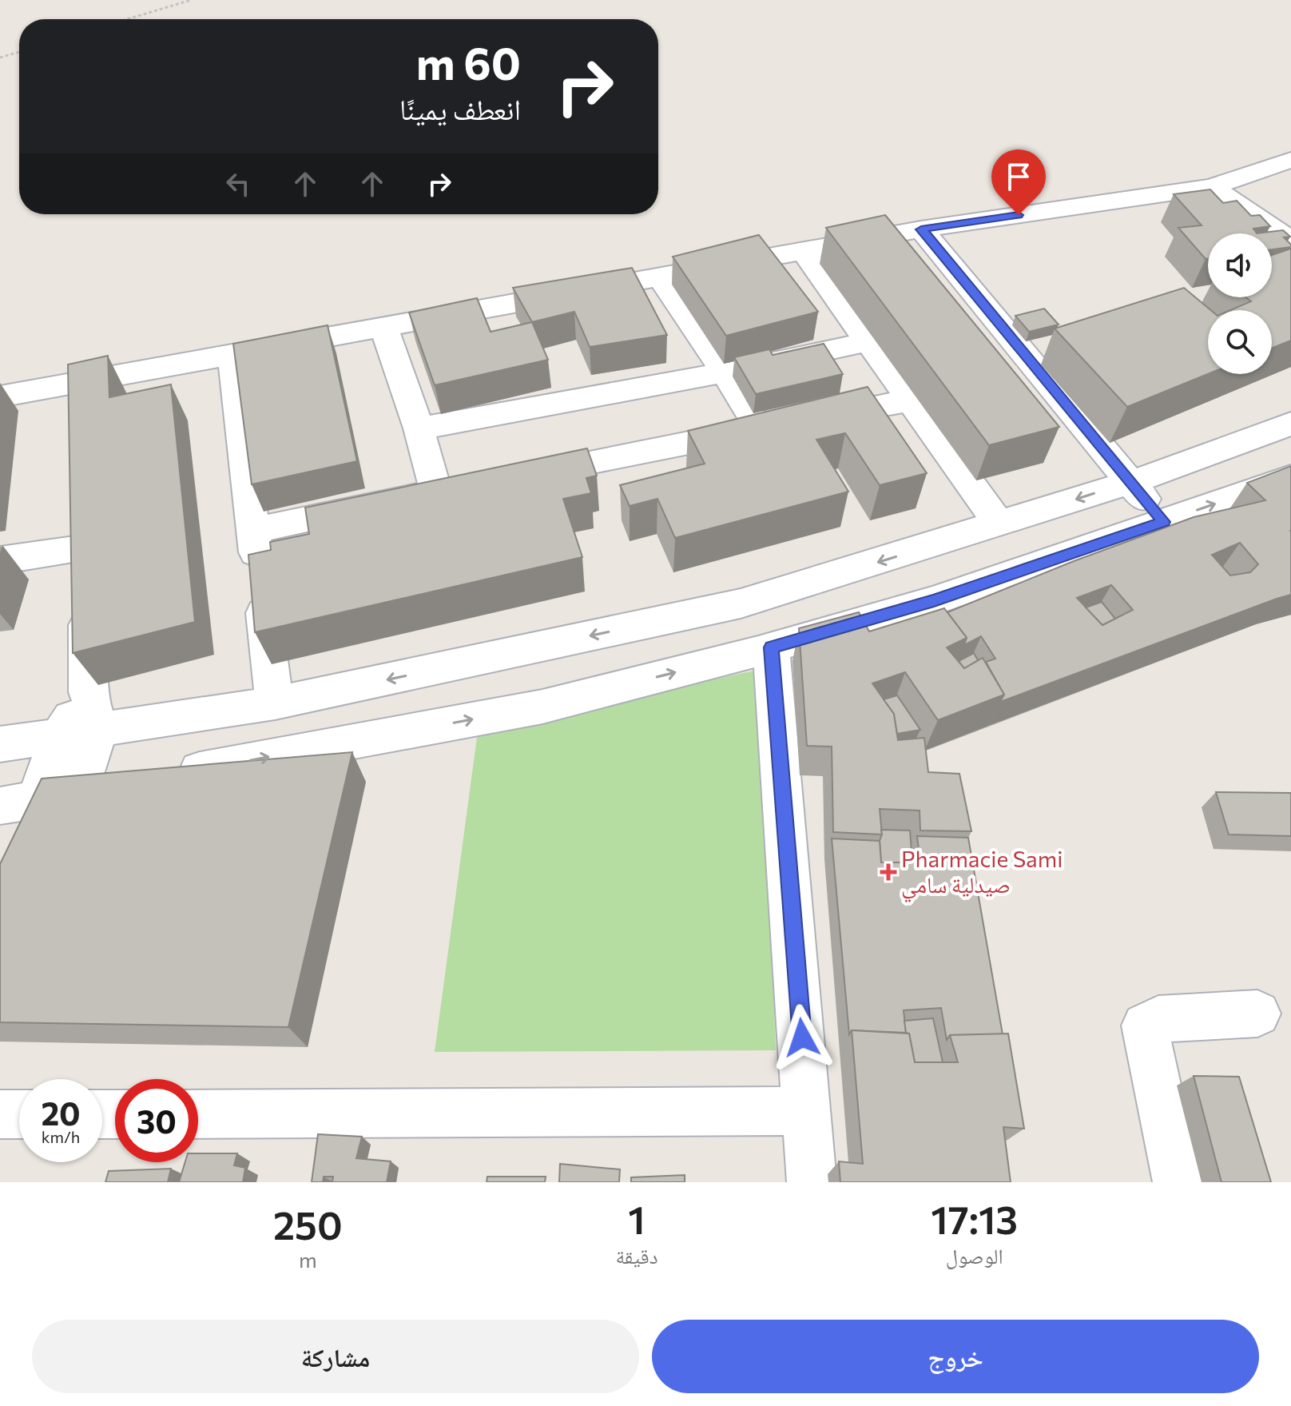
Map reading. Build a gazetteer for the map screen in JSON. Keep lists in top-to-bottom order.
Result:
{
  "places": {
    "health": ["Pharmacie Sami صيدلية سامي"]
  },
  "page": {
    "turn": ["60 m", "انعطف يمينًا"],
    "speed": "20 km/h",
    "limit": "30",
    "eta": [
      "17:13",
      "الوصول",
      "1",
      "دقيقة",
      "250",
      "m"
    ],
    "buttons": ["خروج", "مشاركة"]
  }
}
